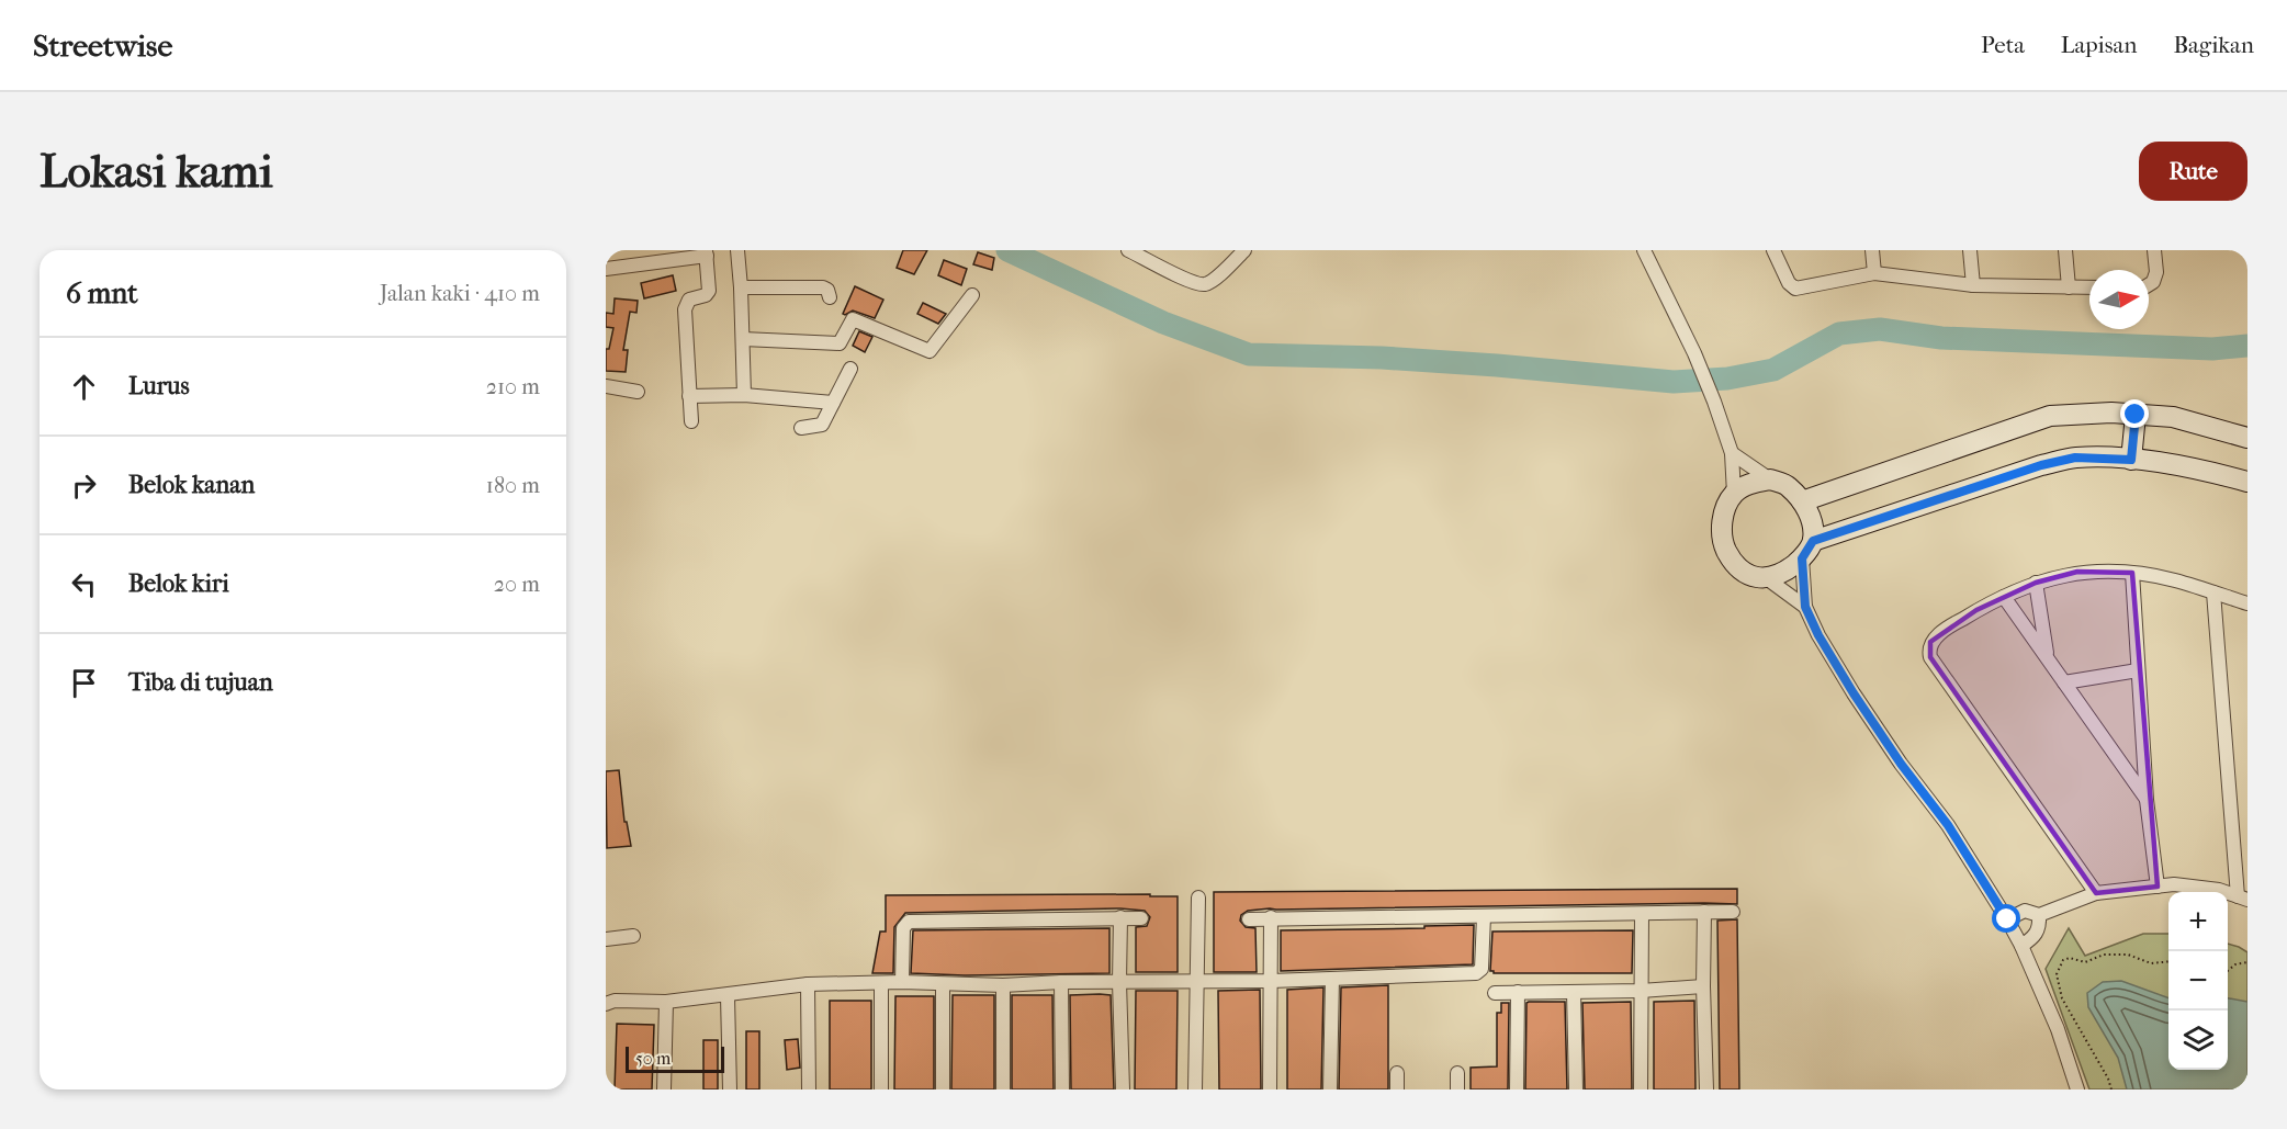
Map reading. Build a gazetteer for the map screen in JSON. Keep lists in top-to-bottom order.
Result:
{
  "scale_bar": "50 m",
  "north": "right",
  "page": {
    "header": "Streetwise",
    "nav": ["Peta", "Lapisan", "Bagikan"],
    "buttons": "Rute",
    "title": "Lokasi kami",
    "heading": ["6 mnt", "Jalan kaki · 410 m"],
    "list": [
      ["Lurus", "210 m"],
      ["Belok kanan", "180 m"],
      ["Belok kiri", "20 m"],
      "Tiba di tujuan"
    ],
    "map_buttons": ["+", "−"],
    "scale": "50 m"
  }
}
